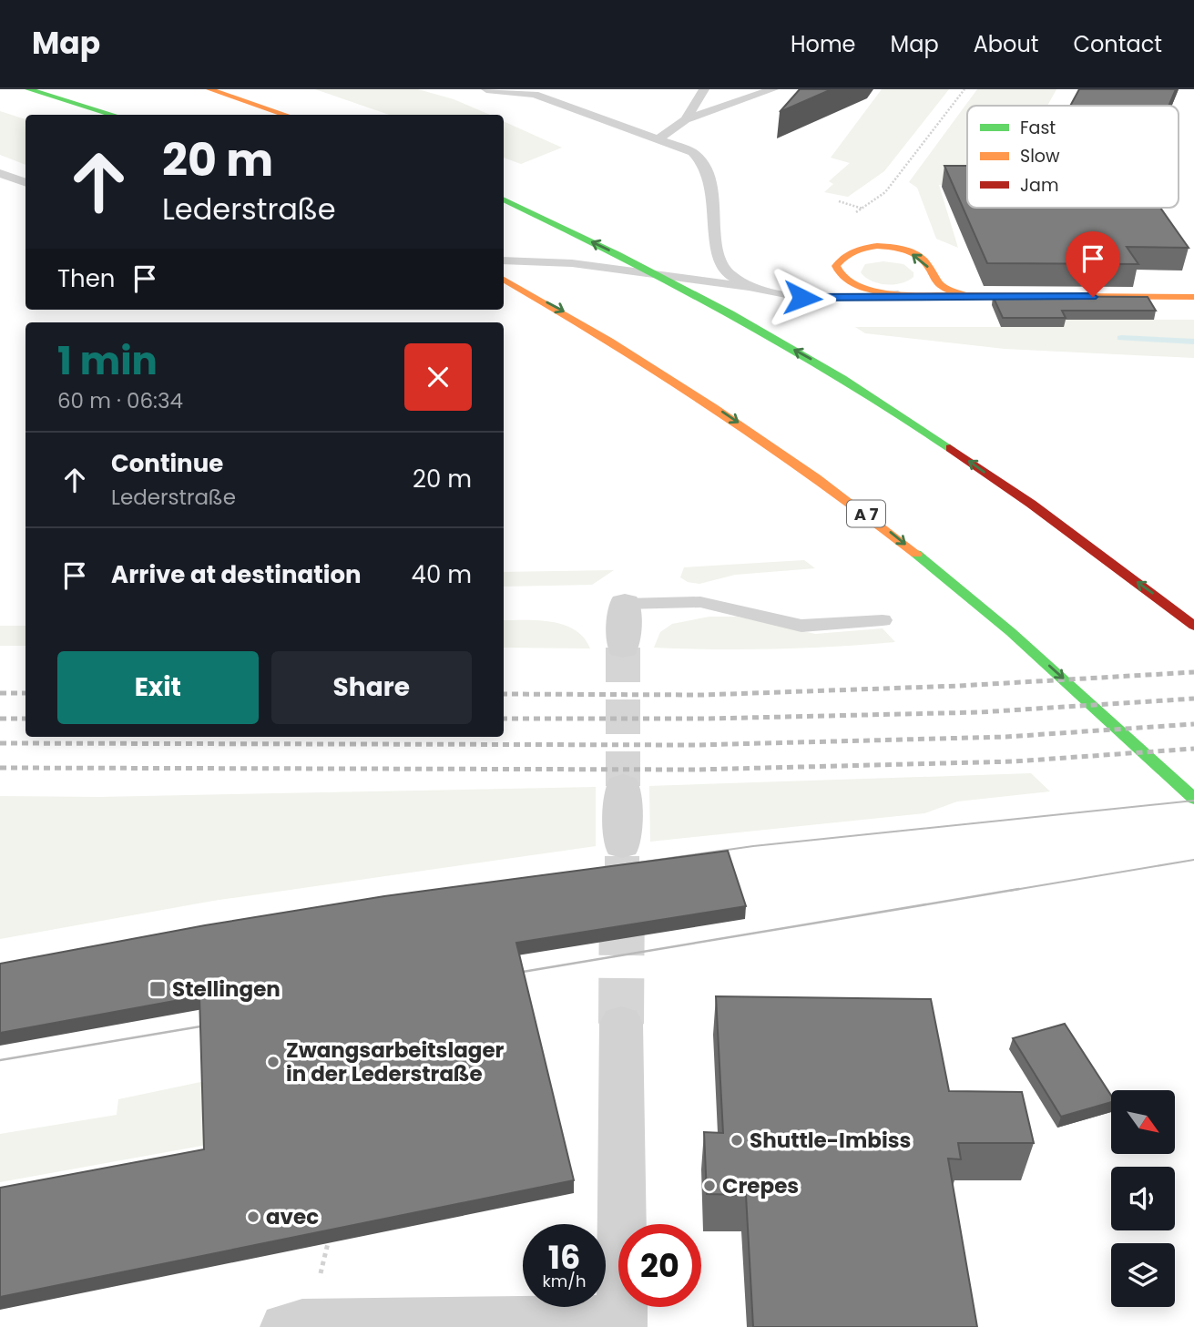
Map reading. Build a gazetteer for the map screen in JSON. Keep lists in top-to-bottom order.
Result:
{
  "streets": {
    "main road": ["A 7"]
  },
  "places": {
    "transit": ["Stellingen"],
    "other": [
      "Zwangsarbeitslager in der Lederstraße",
      "Shuttle-Imbiss",
      "Crepes",
      "avec"
    ]
  },
  "legend": ["Fast", "Slow", "Jam"],
  "north": "bottom right",
  "page": {
    "header": "Map",
    "nav": [
      "Home",
      "Map",
      "About",
      "Contact"
    ],
    "turn": ["20 m", "Lederstraße"],
    "then": "Then",
    "heading": ["1 min", "60 m · 06:34"],
    "list": [
      {
        "name": "Continue",
        "note": "Lederstraße",
        "value": "20 m"
      },
      {
        "name": "Arrive at destination",
        "value": "40 m"
      }
    ],
    "buttons": ["Exit", "Share"],
    "speed": "16 km/h",
    "limit": "20"
  }
}
